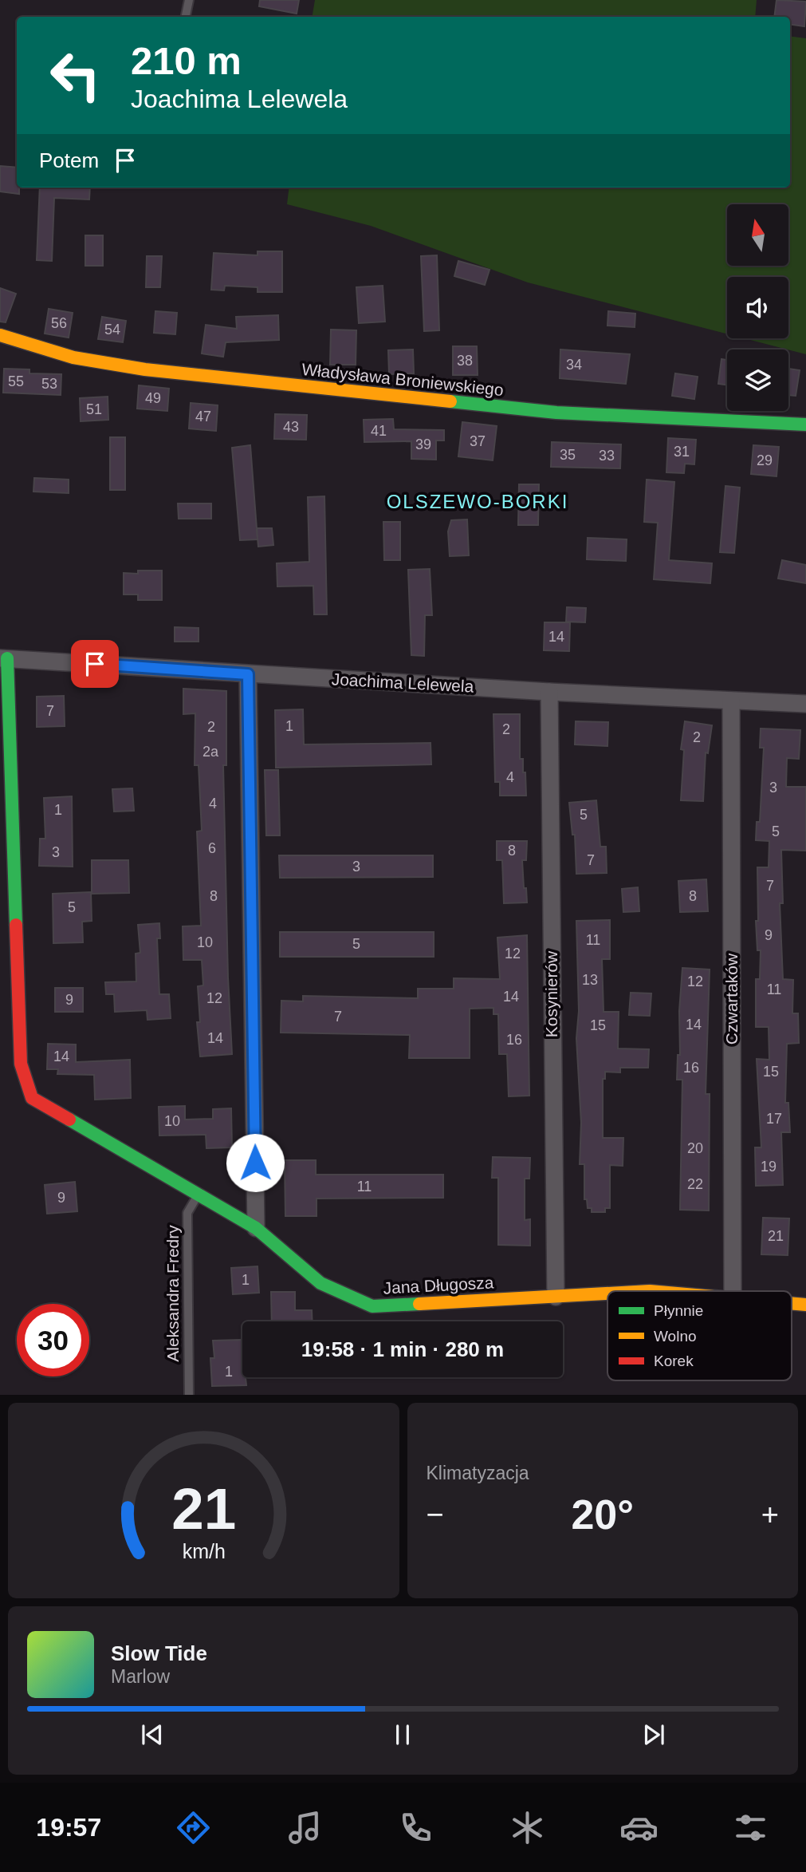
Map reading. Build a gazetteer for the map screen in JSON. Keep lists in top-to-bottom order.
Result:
{
  "streets": {
    "street": [
      "Władysława Broniewskiego",
      "Joachima Lelewela",
      "Kosynierów",
      "Czwartaków",
      "Jana Długosza"
    ],
    "lane": ["Aleksandra Fredry"]
  },
  "crossings": [
    ["Joachima Lelewela", "Kosynierów"],
    ["Joachima Lelewela", "Czwartaków"],
    ["Joachima Lelewela", "Jana Długosza"],
    ["Kosynierów", "Jana Długosza"],
    ["Jana Długosza", "Aleksandra Fredry"]
  ],
  "districts": ["OLSZEWO-BORKI"],
  "house_numbers": [
    "56",
    "54",
    "38",
    "34",
    "55",
    "53",
    "49",
    "51",
    "47",
    "43",
    "41",
    "37",
    "39",
    "31",
    "35",
    "33",
    "29",
    "14",
    "7",
    "1",
    "2",
    "2",
    "2",
    "2a",
    "4",
    "3",
    "4",
    "1",
    "5",
    "5",
    "6",
    "8",
    "3",
    "7",
    "3",
    "7",
    "8",
    "8",
    "5",
    "9",
    "11",
    "10",
    "5",
    "12",
    "13",
    "12",
    "11",
    "14",
    "12",
    "9",
    "7",
    "14",
    "15",
    "14",
    "16",
    "14",
    "16",
    "15",
    "17",
    "10",
    "20",
    "19",
    "22",
    "11",
    "9",
    "21",
    "1",
    "1"
  ],
  "legend": ["Płynnie", "Wolno", "Korek"],
  "north": "top",
  "page": {
    "turn": ["210 m", "Joachima Lelewela"],
    "then": "Potem",
    "limit": "30",
    "trip": "19:58 · 1 min · 280 m",
    "tile": "Klimatyzacja",
    "heat": ["−", "20°", "+"],
    "song": ["Slow Tide", "Marlow"],
    "tabs": "19:57",
    "gauge": ["21", "km/h"]
  }
}
